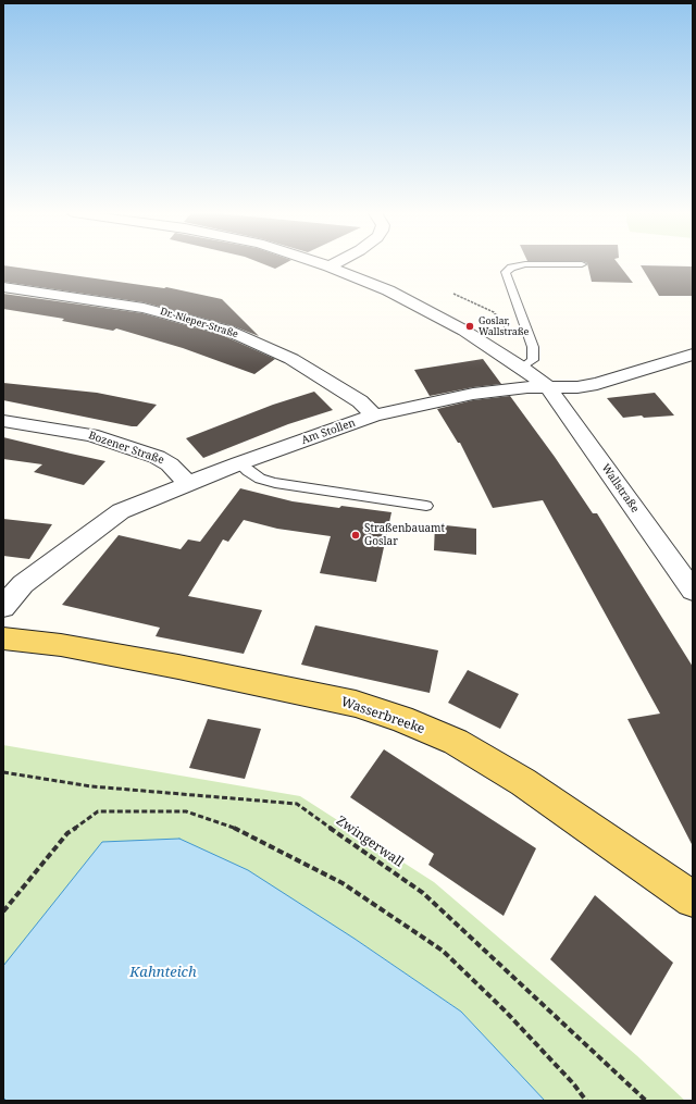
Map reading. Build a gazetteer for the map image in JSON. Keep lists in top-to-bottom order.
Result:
{
  "streets": {
    "main road": ["Wasserbreeke"],
    "street": [
      "Dr.-Nieper-Straße",
      "Am Stollen",
      "Bozener Straße",
      "Wallstraße"
    ],
    "path": ["Zwingerwall"]
  },
  "crossings": [
    ["Dr.-Nieper-Straße", "Am Stollen"],
    ["Am Stollen", "Bozener Straße"],
    ["Am Stollen", "Wallstraße"]
  ],
  "water": ["Kahnteich"],
  "places": ["Goslar, Wallstraße", "Straßenbauamt Goslar"]
}
